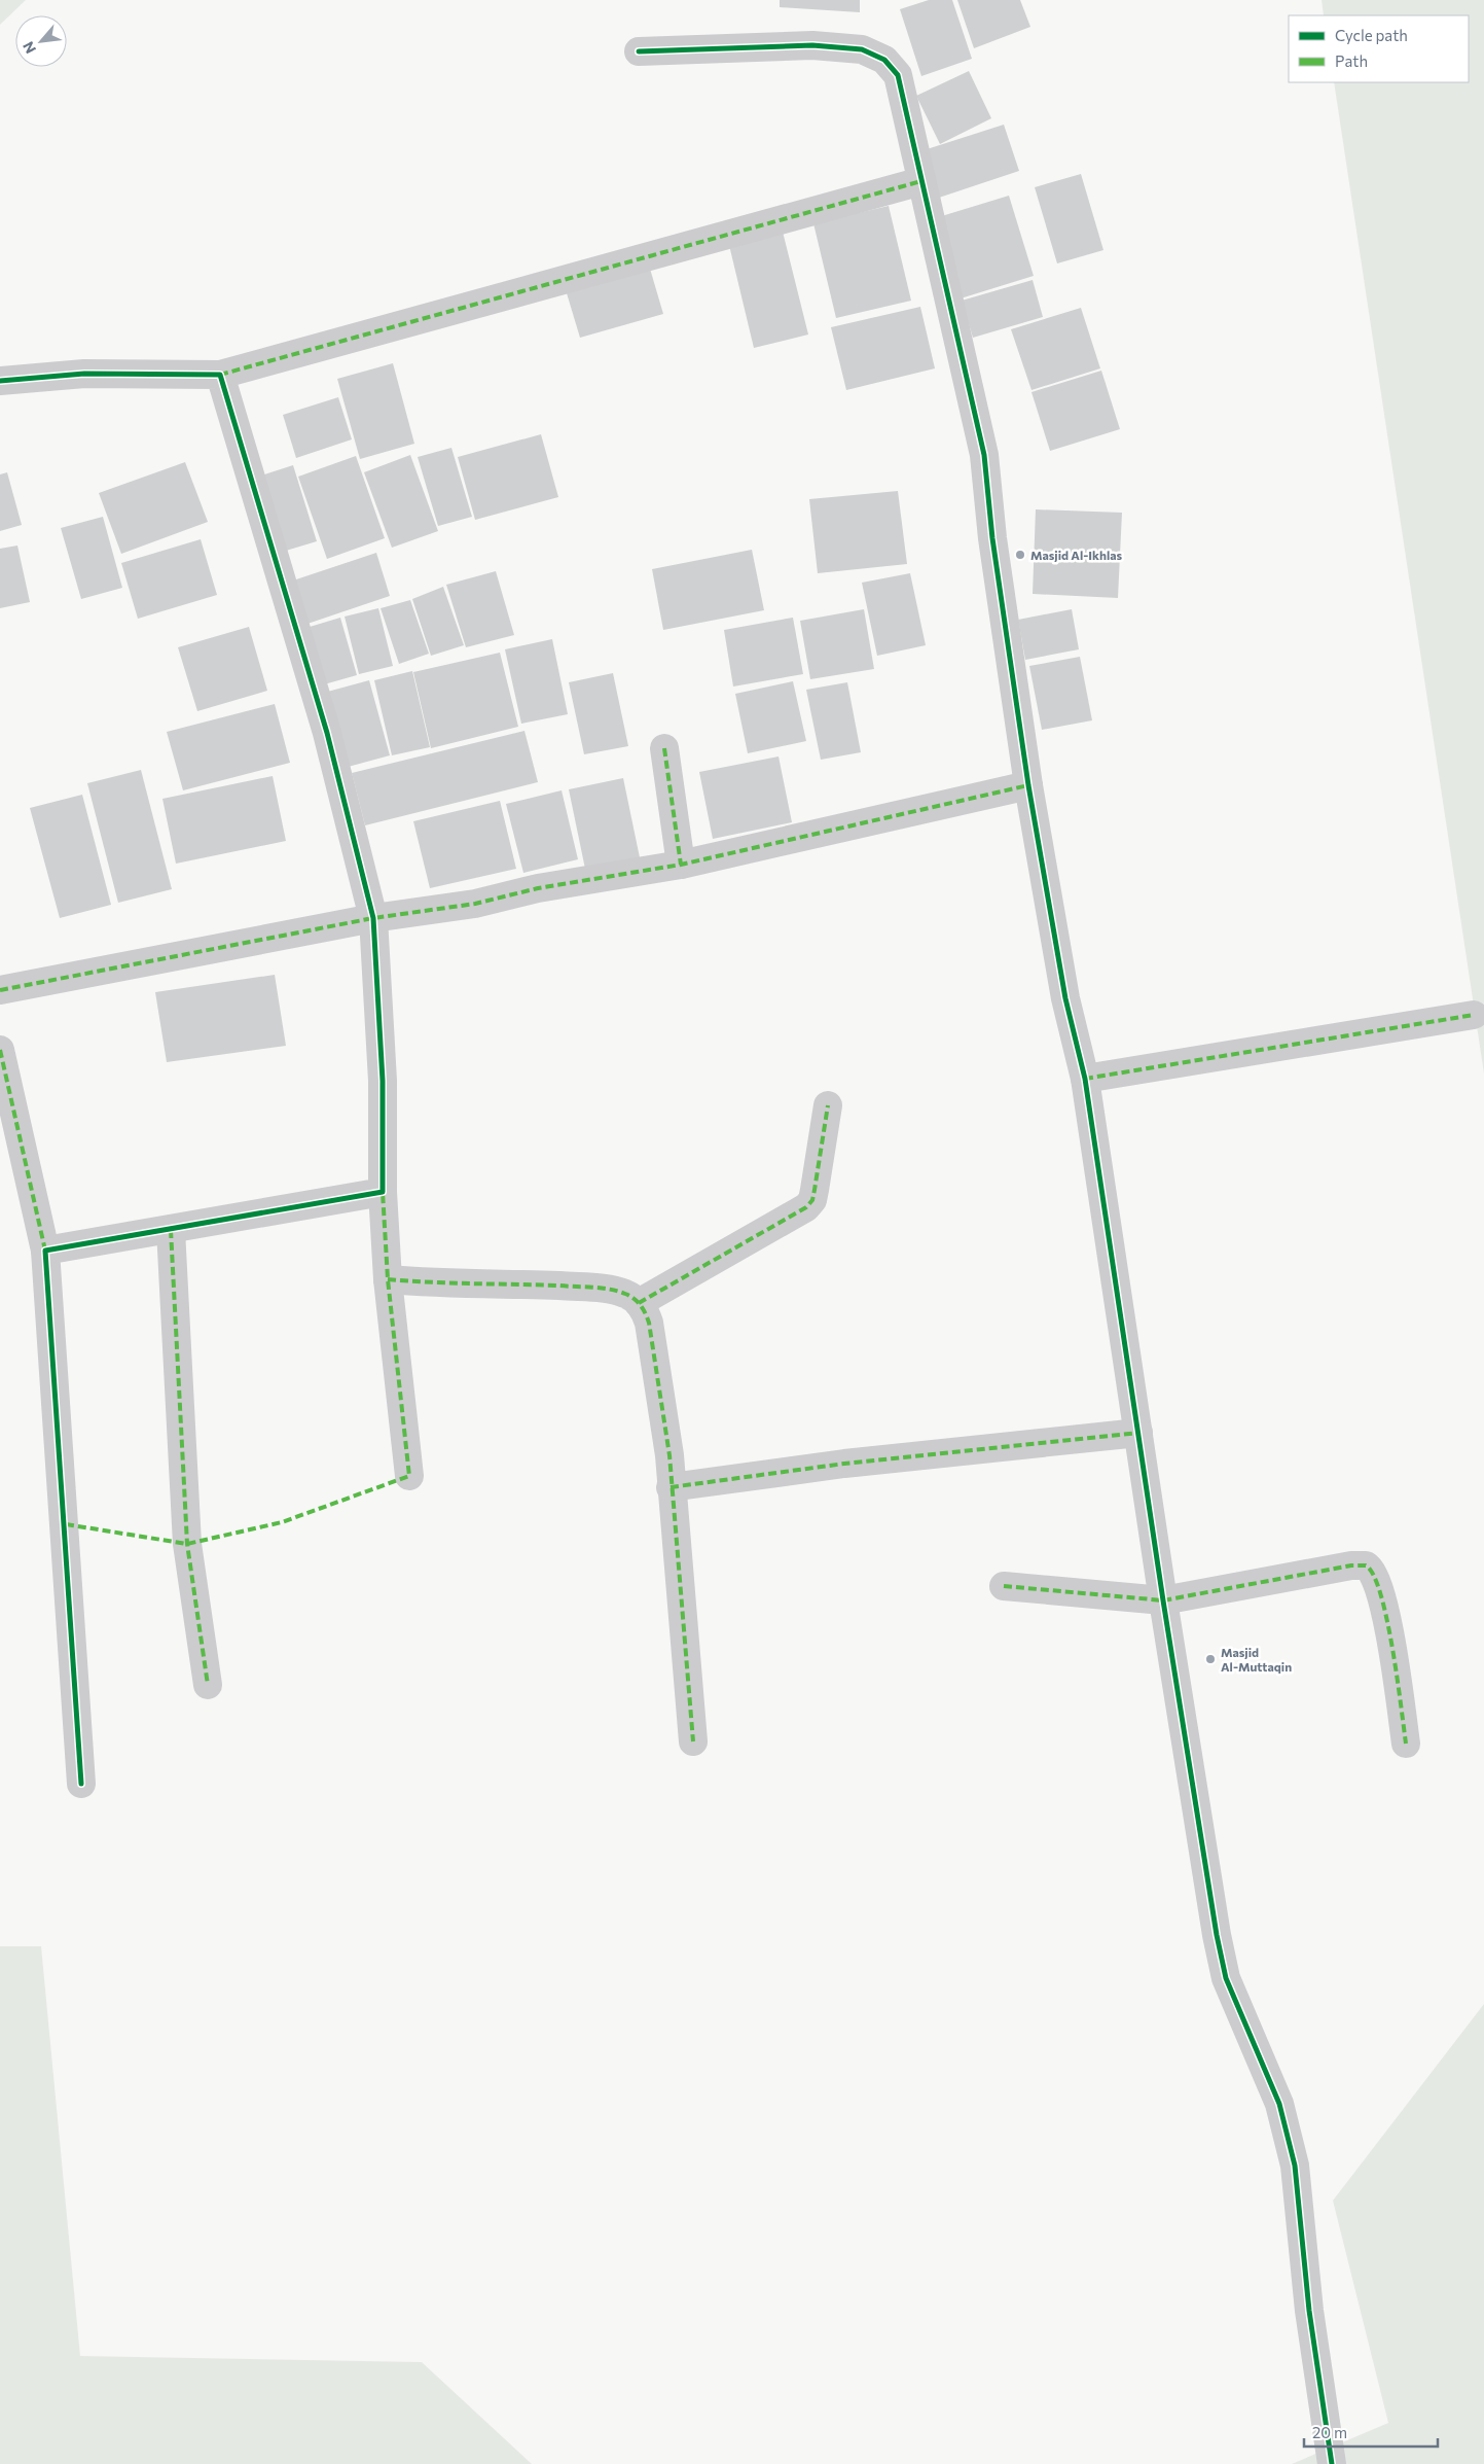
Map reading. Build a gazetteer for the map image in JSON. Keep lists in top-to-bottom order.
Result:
{
  "places": ["Masjid Al-Ikhlas", "Masjid Al-Muttaqin"],
  "legend": ["Cycle path", "Path"],
  "scale_bar": "20 m",
  "north": "bottom left"
}
